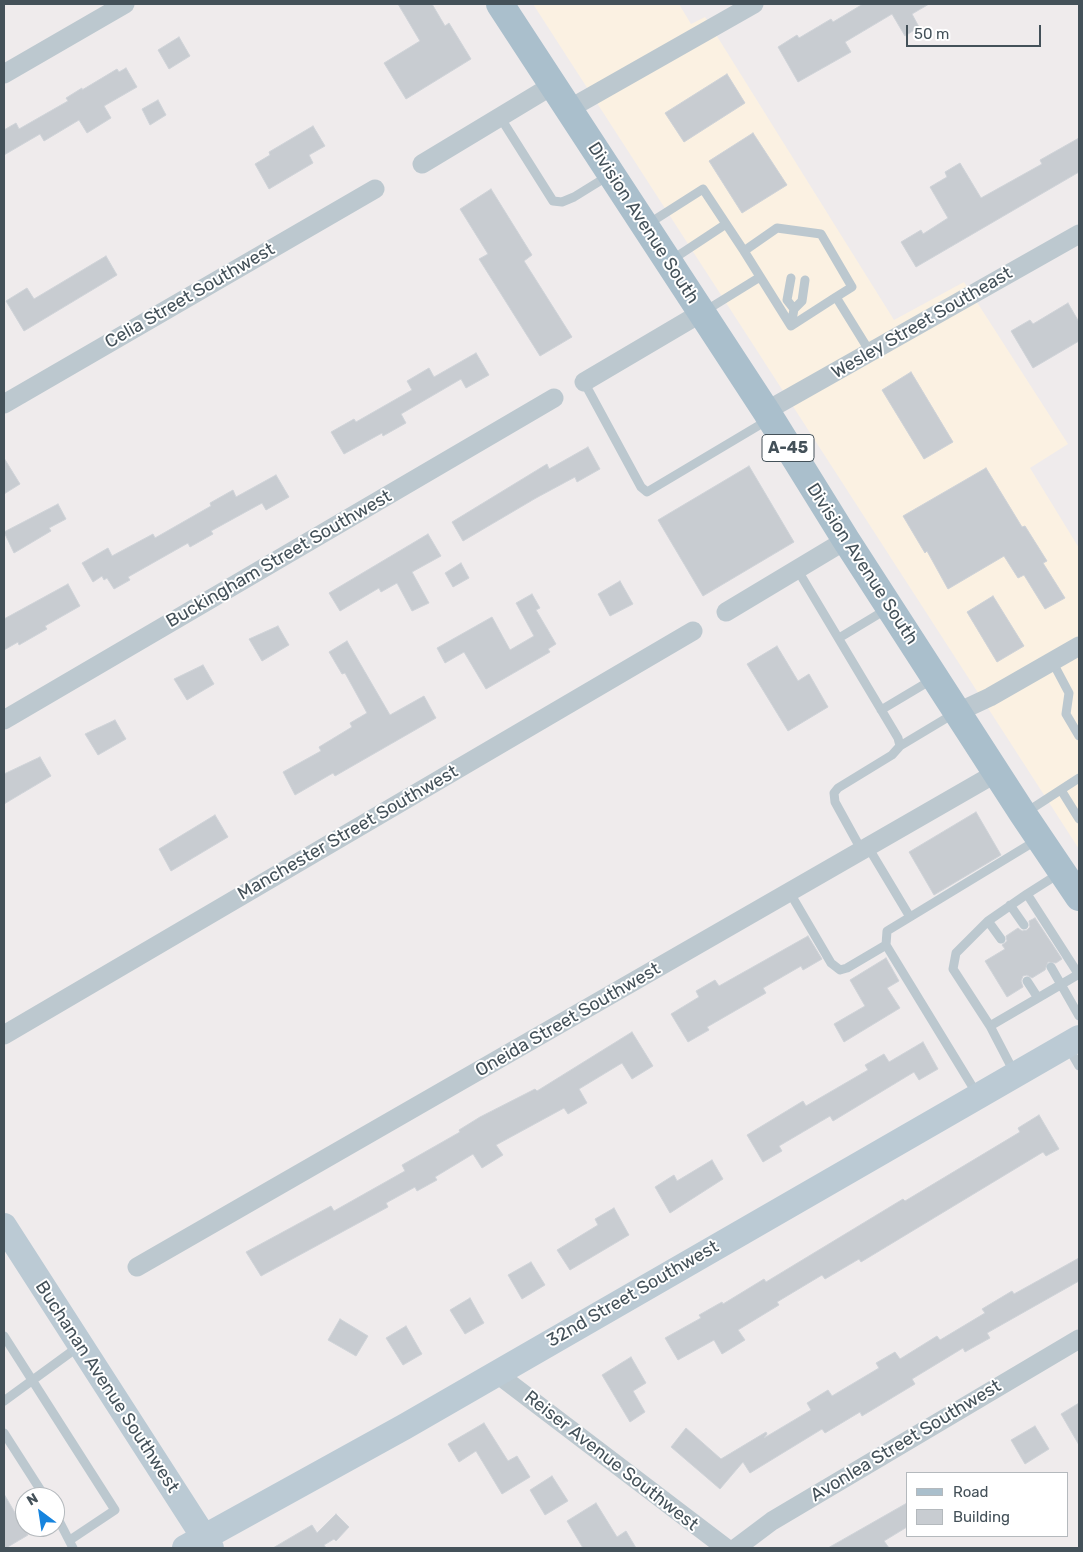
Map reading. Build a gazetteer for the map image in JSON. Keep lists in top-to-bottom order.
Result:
{
  "streets": {
    "main road": ["Division Avenue South", "A-45"],
    "street": [
      "Celia Street Southwest",
      "Wesley Street Southeast",
      "Buckingham Street Southwest",
      "Manchester Street Southwest",
      "Oneida Street Southwest",
      "32nd Street Southwest",
      "Buchanan Avenue Southwest",
      "Avonlea Street Southwest",
      "Reiser Avenue Southwest"
    ]
  },
  "crossings": [
    ["Division Avenue South", "Wesley Street Southeast"],
    ["Division Avenue South", "Oneida Street Southwest"],
    ["32nd Street Southwest", "Buchanan Avenue Southwest"],
    ["32nd Street Southwest", "Reiser Avenue Southwest"]
  ],
  "legend": ["Road", "Building"],
  "scale_bar": "50 m",
  "north": "top left"
}
